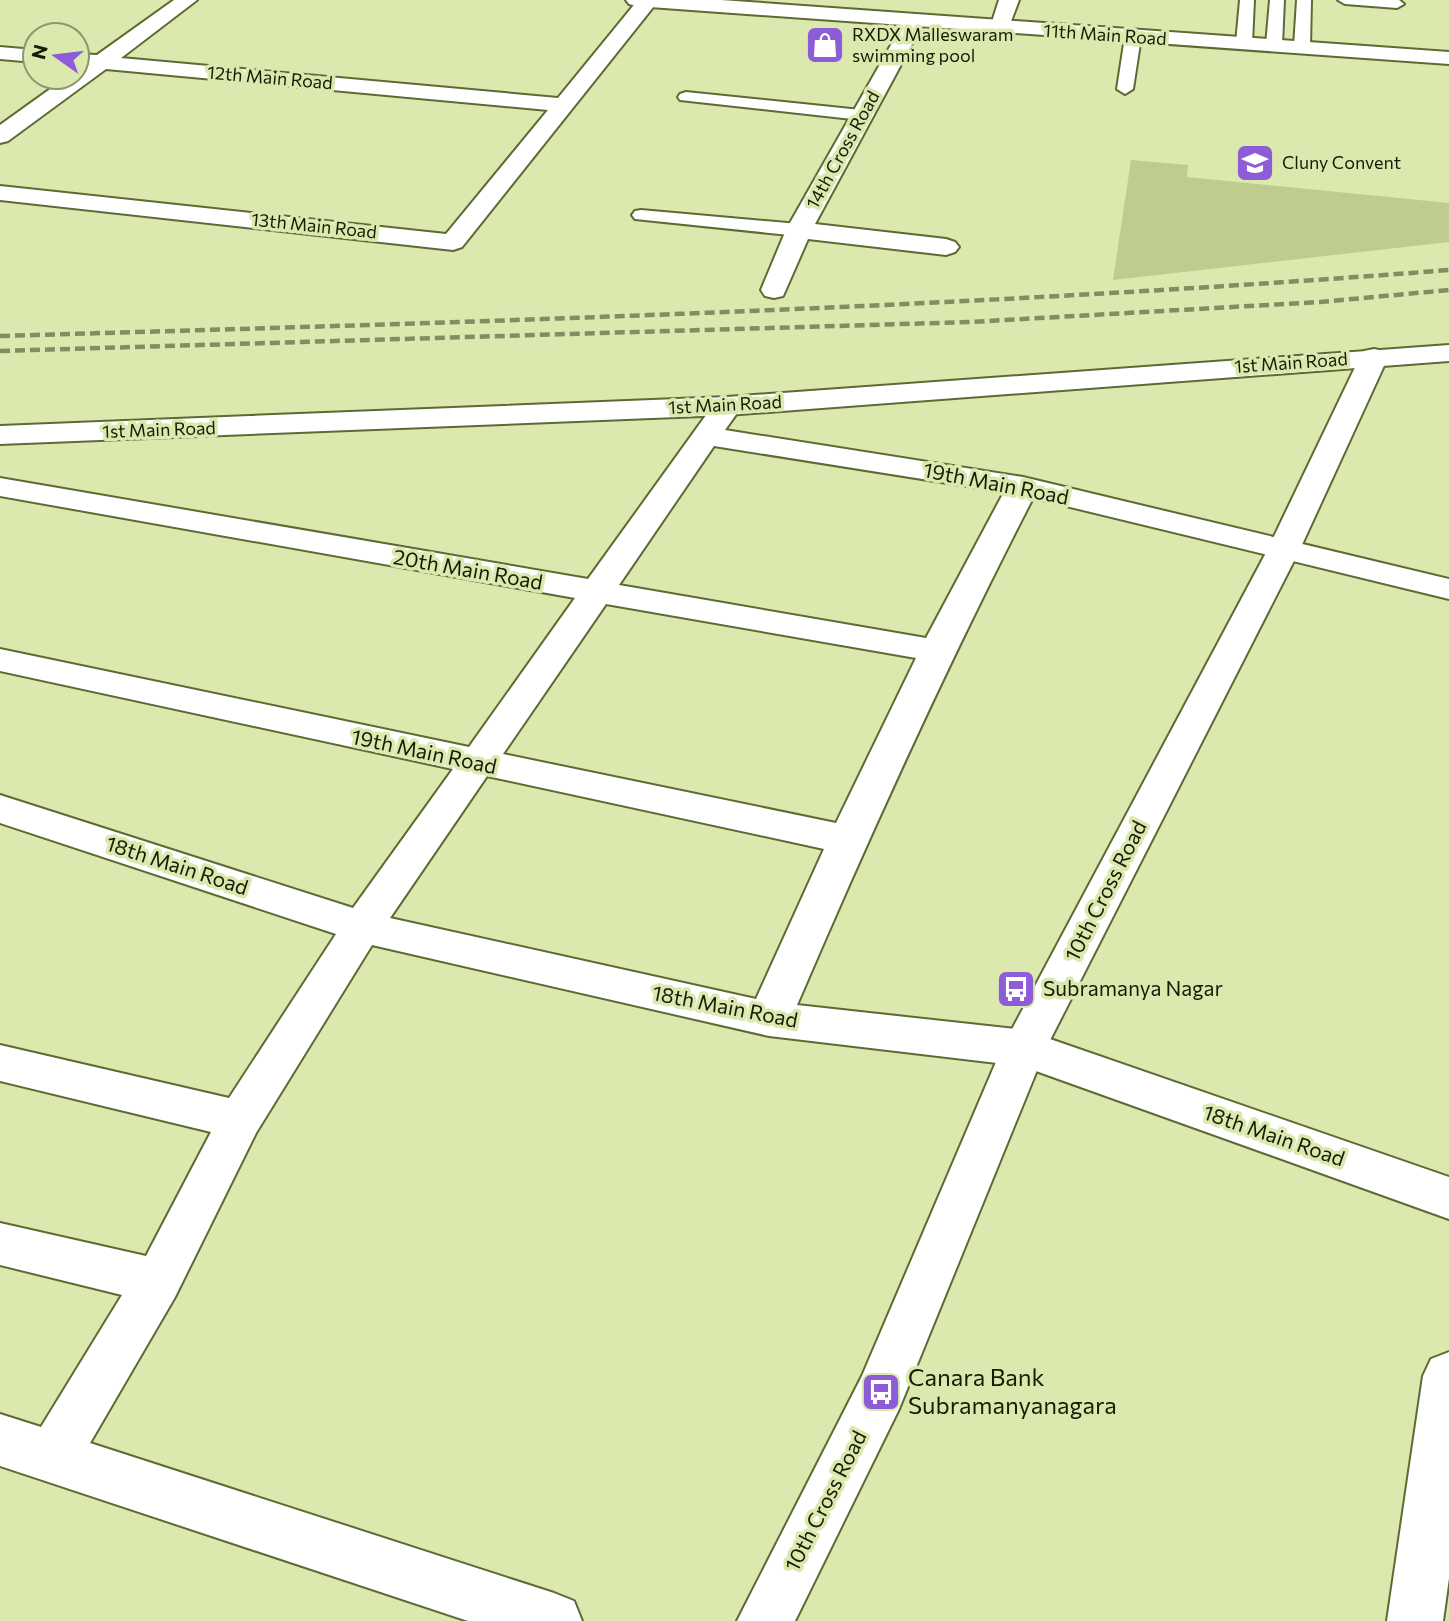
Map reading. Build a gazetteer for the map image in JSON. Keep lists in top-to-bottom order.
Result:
{
  "streets": {
    "street": [
      "11th Main Road",
      "12th Main Road",
      "14th Cross Road",
      "13th Main Road",
      "1st Main Road",
      "19th Main Road",
      "20th Main Road",
      "18th Main Road",
      "10th Cross Road"
    ]
  },
  "crossings": [
    ["11th Main Road", "14th Cross Road"],
    ["12th Main Road", "13th Main Road"],
    ["1st Main Road", "19th Main Road"],
    ["1st Main Road", "10th Cross Road"],
    ["19th Main Road", "10th Cross Road"],
    ["18th Main Road", "10th Cross Road"]
  ],
  "places": {
    "shop": ["RXDX Malleswaram swimming pool"],
    "school or university": ["Cluny Convent"],
    "bus stop": ["Subramanya Nagar", "Canara Bank Subramanyanagara"]
  },
  "north": "left"
}
